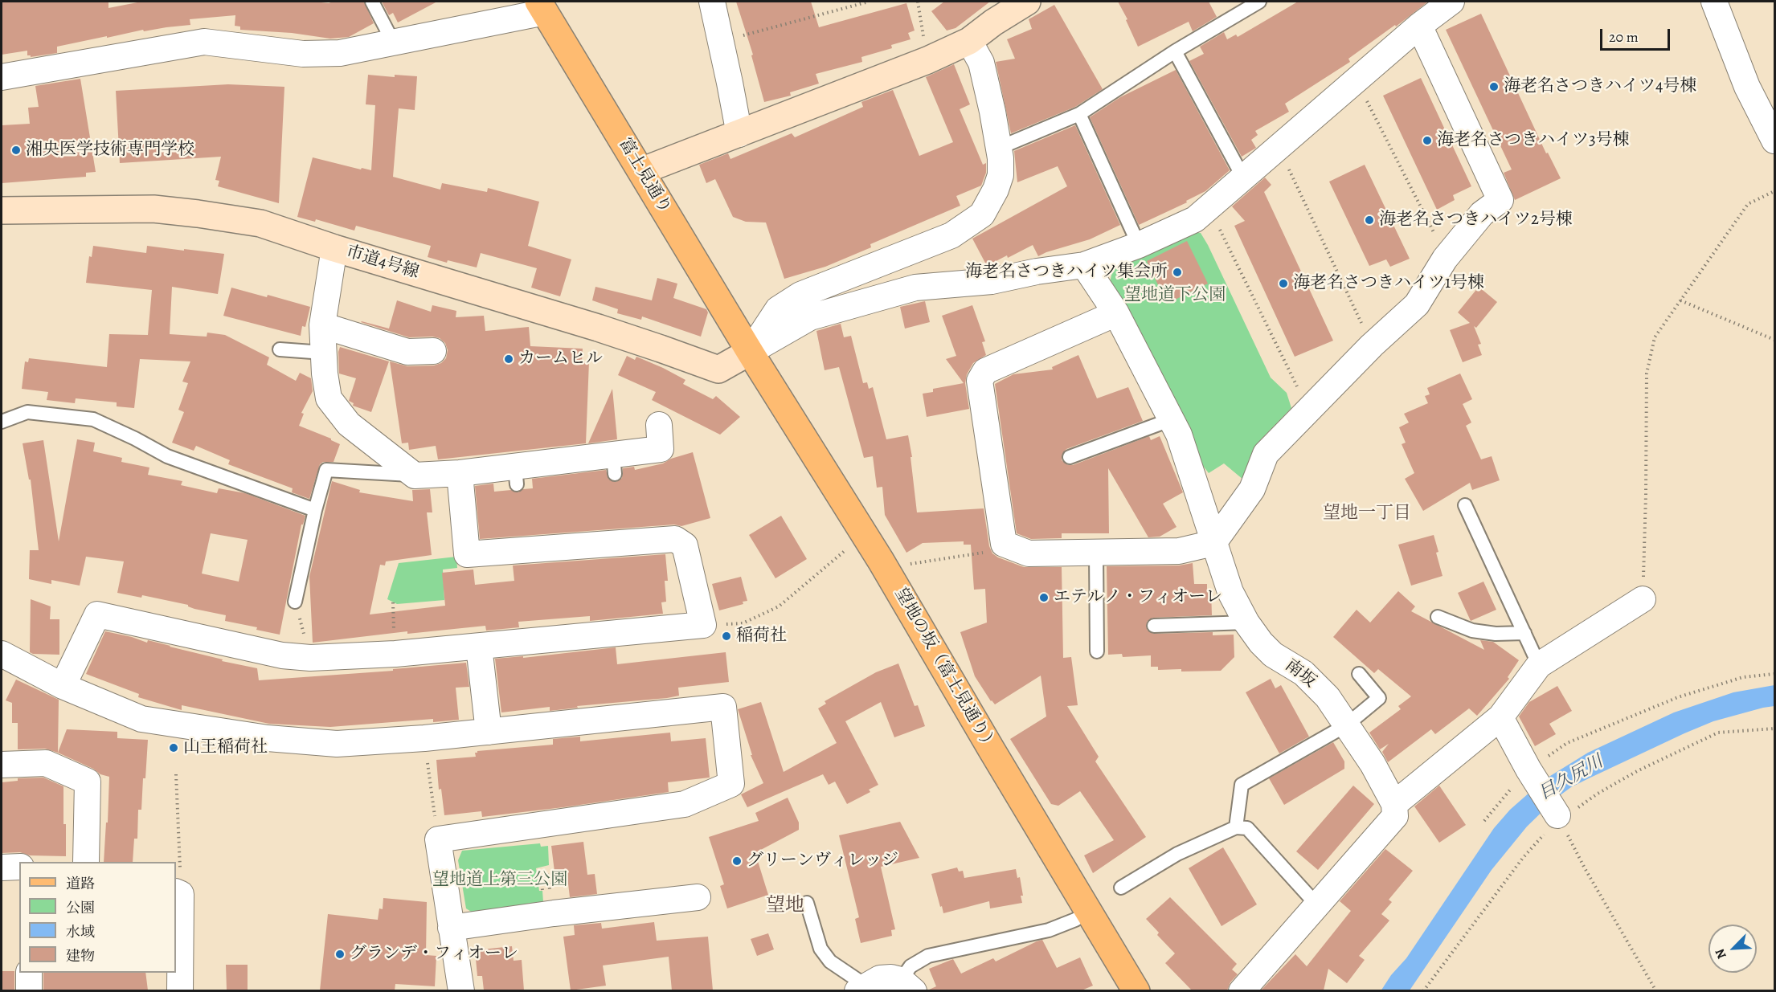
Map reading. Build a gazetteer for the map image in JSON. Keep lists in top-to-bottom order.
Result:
{
  "streets": {
    "main road": ["富士見通り", "望地の坂（富士見通り）"],
    "street": ["市道4号線", "南坂"]
  },
  "crossings": [
    ["富士見通り", "市道4号線"],
    ["富士見通り", "望地の坂（富士見通り）"],
    ["市道4号線", "望地の坂（富士見通り）"]
  ],
  "districts": ["望地一丁目", "望地"],
  "water": ["目久尻川"],
  "parks": ["望地道下公園", "望地道上第三公園"],
  "places": [
    "海老名さつきハイツ4号棟",
    "海老名さつきハイツ3号棟",
    "湘央医学技術専門学校",
    "海老名さつきハイツ2号棟",
    "海老名さつきハイツ集会所",
    "海老名さつきハイツ1号棟",
    "カームヒル",
    "エテルノ・フィオーレ",
    "稲荷社",
    "山王稲荷社",
    "グリーンヴィレッジ",
    "グランデ・フィオーレ"
  ],
  "legend": [
    "道路",
    "公園",
    "水域",
    "建物"
  ],
  "scale_bar": "20 m",
  "north": "bottom left"
}
